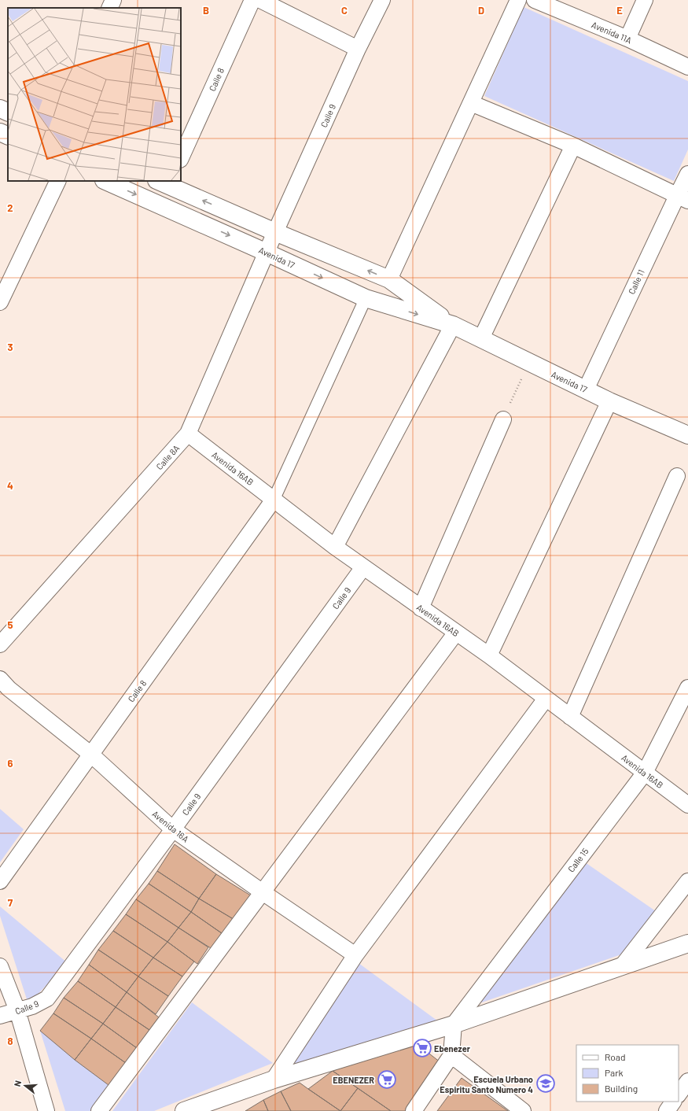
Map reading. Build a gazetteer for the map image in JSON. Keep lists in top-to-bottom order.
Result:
{
  "streets": {
    "street": [
      "Avenida 11A",
      "Calle 8",
      "Calle 9",
      "Avenida 17",
      "Calle 11",
      "Calle 8A",
      "Avenida 16AB",
      "Avenida 16A",
      "Calle 15"
    ]
  },
  "crossings": [
    ["Calle 8", "Avenida 16AB"],
    ["Calle 8", "Avenida 16A"],
    ["Calle 9", "Avenida 17"],
    ["Calle 9", "Calle 8A"],
    ["Calle 9", "Avenida 16AB"],
    ["Calle 9", "Avenida 16A"],
    ["Avenida 17", "Calle 11"],
    ["Avenida 17", "Calle 8A"],
    ["Calle 8A", "Avenida 16AB"],
    ["Avenida 16AB", "Calle 15"]
  ],
  "places": {
    "supermarket": ["Ebenezer", "EBENEZER"],
    "school or university": ["Escuela Urbano Espiritu Santo Numero 4"]
  },
  "legend": ["Road", "Park", "Building"],
  "north": "left",
  "grid": {
    "columns": [
      "B",
      "C",
      "D",
      "E"
    ],
    "rows": [
      "2",
      "3",
      "4",
      "5",
      "6",
      "7",
      "8"
    ]
  }
}
